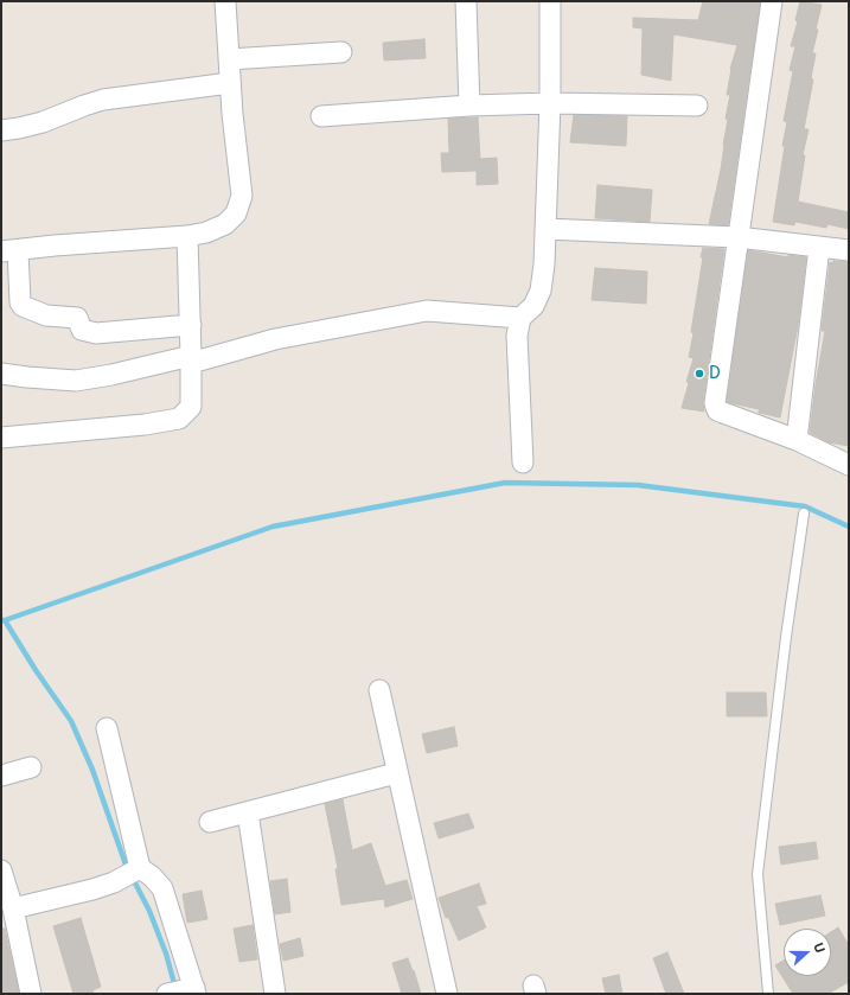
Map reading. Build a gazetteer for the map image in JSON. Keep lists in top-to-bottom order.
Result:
{
  "places": ["D"],
  "north": "right"
}
